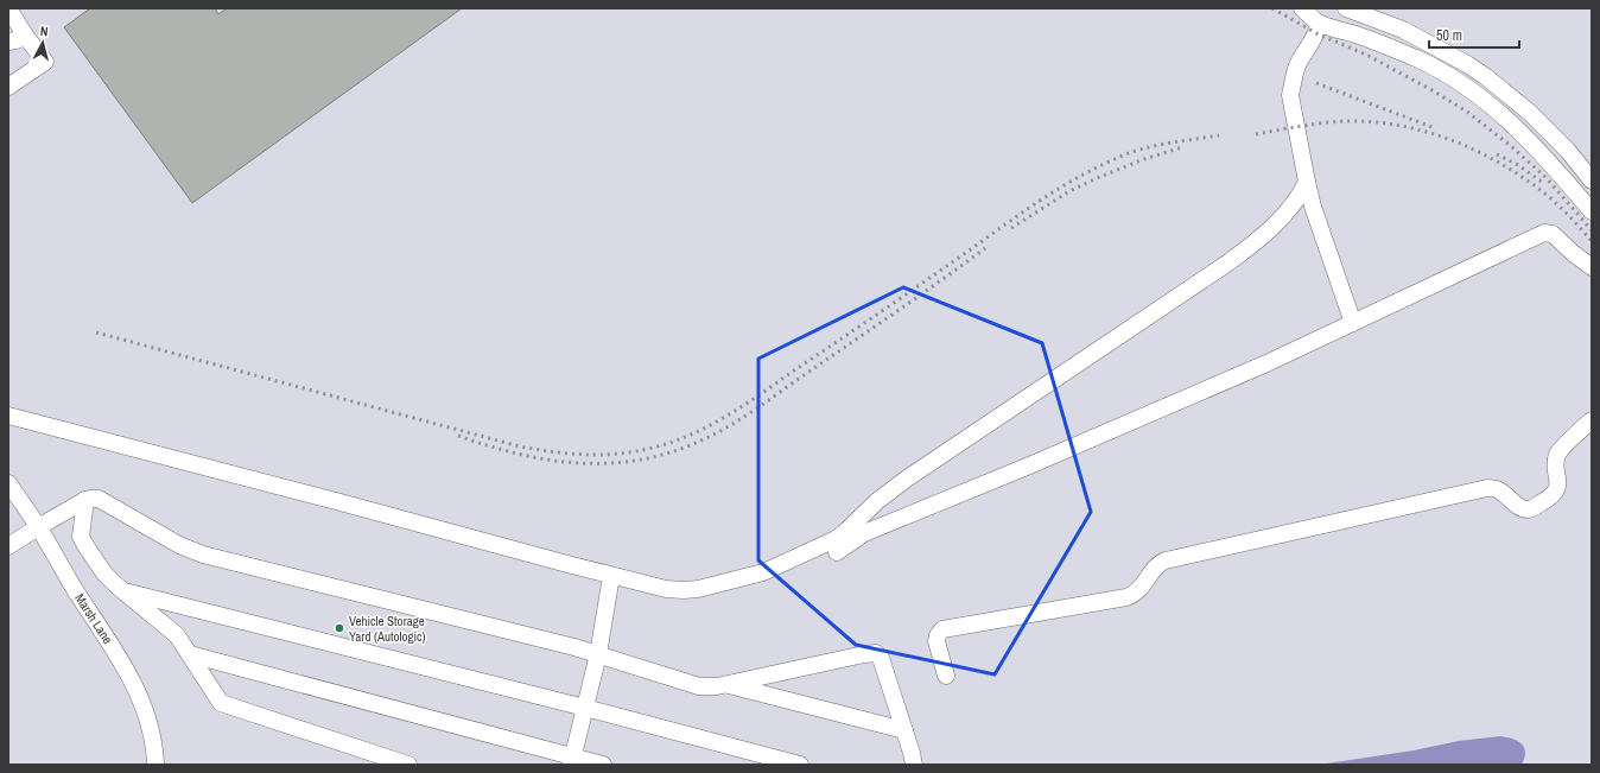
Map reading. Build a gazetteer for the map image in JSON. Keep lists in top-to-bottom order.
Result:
{
  "streets": {
    "street": ["Marsh Lane"]
  },
  "places": ["Vehicle Storage Yard (Autologic)"],
  "scale_bar": "50 m",
  "north": "top"
}
